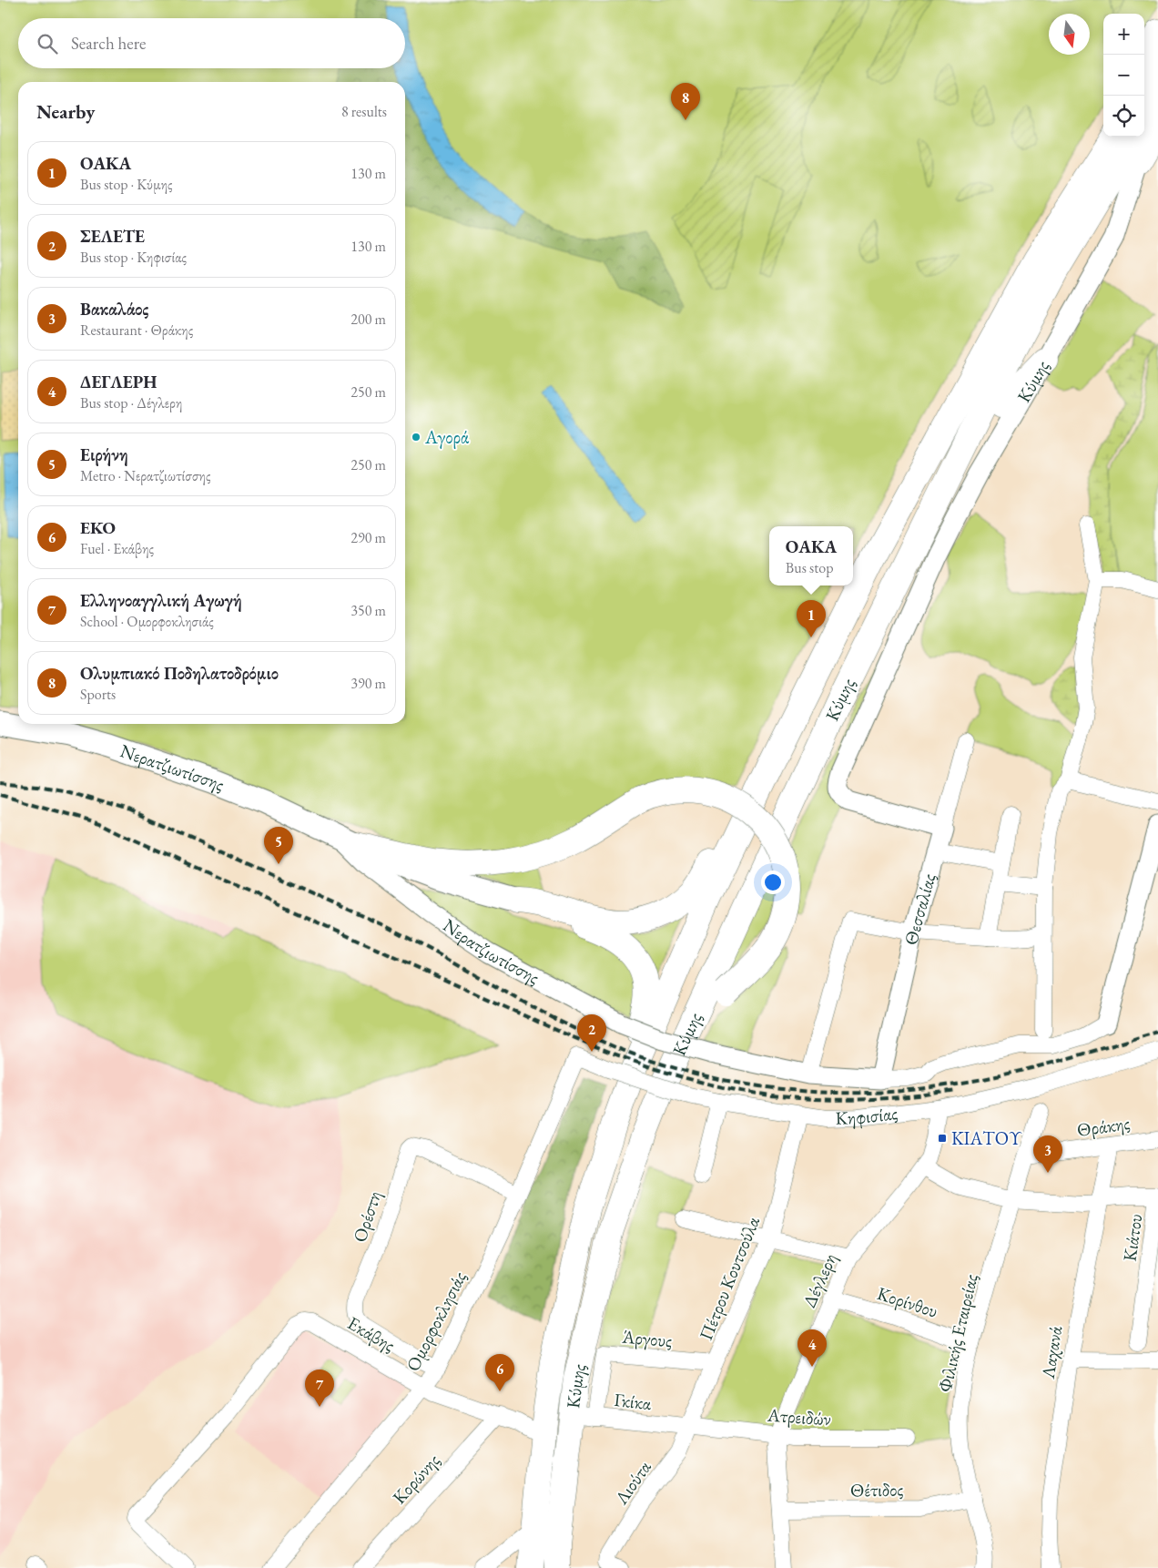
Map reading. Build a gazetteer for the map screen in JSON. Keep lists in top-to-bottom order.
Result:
{
  "streets": {
    "main road": ["Κύμης", "Νερατζιωτίσσης"],
    "street": [
      "Θεσσαλίας",
      "Κηφισίας",
      "Θράκης",
      "Ορέστη",
      "Κιάτου",
      "Πέτρου Κουτσούλα",
      "Δέγλερη",
      "Κορίνθου",
      "Ομορφοκλησιάς",
      "Φιλικής Εταιρείας",
      "Εκάβης",
      "Άργους",
      "Λαχανά",
      "Γκίκα",
      "Ατρειδών",
      "Κορώνης",
      "Λιούτα",
      "Θέτιδος"
    ]
  },
  "crossings": [
    ["Κύμης", "Θεσσαλίας"],
    ["Κύμης", "Κηφισίας"],
    ["Κύμης", "Εκάβης"],
    ["Κύμης", "Άργους"],
    ["Κύμης", "Γκίκα"],
    ["Νερατζιωτίσσης", "Κηφισίας"],
    ["Θεσσαλίας", "Κηφισίας"],
    ["Κηφισίας", "Πέτρου Κουτσούλα"],
    ["Κηφισίας", "Δέγλερη"],
    ["Κηφισίας", "Ομορφοκλησιάς"],
    ["Θράκης", "Φιλικής Εταιρείας"],
    ["Θράκης", "Λαχανά"],
    ["Ορέστη", "Ομορφοκλησιάς"],
    ["Κιάτου", "Δέγλερη"],
    ["Κιάτου", "Φιλικής Εταιρείας"],
    ["Κιάτου", "Λαχανά"],
    ["Πέτρου Κουτσούλα", "Άργους"],
    ["Πέτρου Κουτσούλα", "Γκίκα"],
    ["Πέτρου Κουτσούλα", "Ατρειδών"],
    ["Πέτρου Κουτσούλα", "Λιούτα"],
    ["Δέγλερη", "Κορίνθου"],
    ["Δέγλερη", "Ατρειδών"],
    ["Δέγλερη", "Θέτιδος"],
    ["Κορίνθου", "Φιλικής Εταιρείας"],
    ["Ομορφοκλησιάς", "Εκάβης"],
    ["Φιλικής Εταιρείας", "Θέτιδος"],
    ["Εκάβης", "Κορώνης"],
    ["Άργους", "Γκίκα"],
    ["Γκίκα", "Ατρειδών"],
    ["Γκίκα", "Λιούτα"],
    ["Ατρειδών", "Λιούτα"]
  ],
  "places": {
    "other": ["Αγορά"],
    "transit": ["ΚΙΑΤΟΥ"]
  },
  "north": "bottom",
  "page": {
    "map_buttons": ["+", "−"],
    "search": "Search here",
    "heading": ["Nearby", "8 results"],
    "pins": [
      "8",
      "1",
      "5",
      "2",
      "3",
      "4",
      "6",
      "7"
    ],
    "list": [
      {
        "mark": "1",
        "name": "ΟΑΚΑ",
        "note": "Bus stop · Κύμης",
        "value": "130 m"
      },
      {
        "mark": "2",
        "name": "ΣΕΛΕΤΕ",
        "note": "Bus stop · Κηφισίας",
        "value": "130 m"
      },
      {
        "mark": "3",
        "name": "Βακαλάος",
        "note": "Restaurant · Θράκης",
        "value": "200 m"
      },
      {
        "mark": "4",
        "name": "ΔΕΓΛΕΡΗ",
        "note": "Bus stop · Δέγλερη",
        "value": "250 m"
      },
      {
        "mark": "5",
        "name": "Ειρήνη",
        "note": "Metro · Νερατζιωτίσσης",
        "value": "250 m"
      },
      {
        "mark": "6",
        "name": "EKO",
        "note": "Fuel · Εκάβης",
        "value": "290 m"
      },
      {
        "mark": "7",
        "name": "Ελληνοαγγλική Αγωγή",
        "note": "School · Ομορφοκλησιάς",
        "value": "350 m"
      },
      {
        "mark": "8",
        "name": "Ολυμπιακό Ποδηλατοδρόμιο",
        "note": "Sports",
        "value": "390 m"
      }
    ],
    "popup": ["ΟΑΚΑ", "Bus stop"]
  }
}
